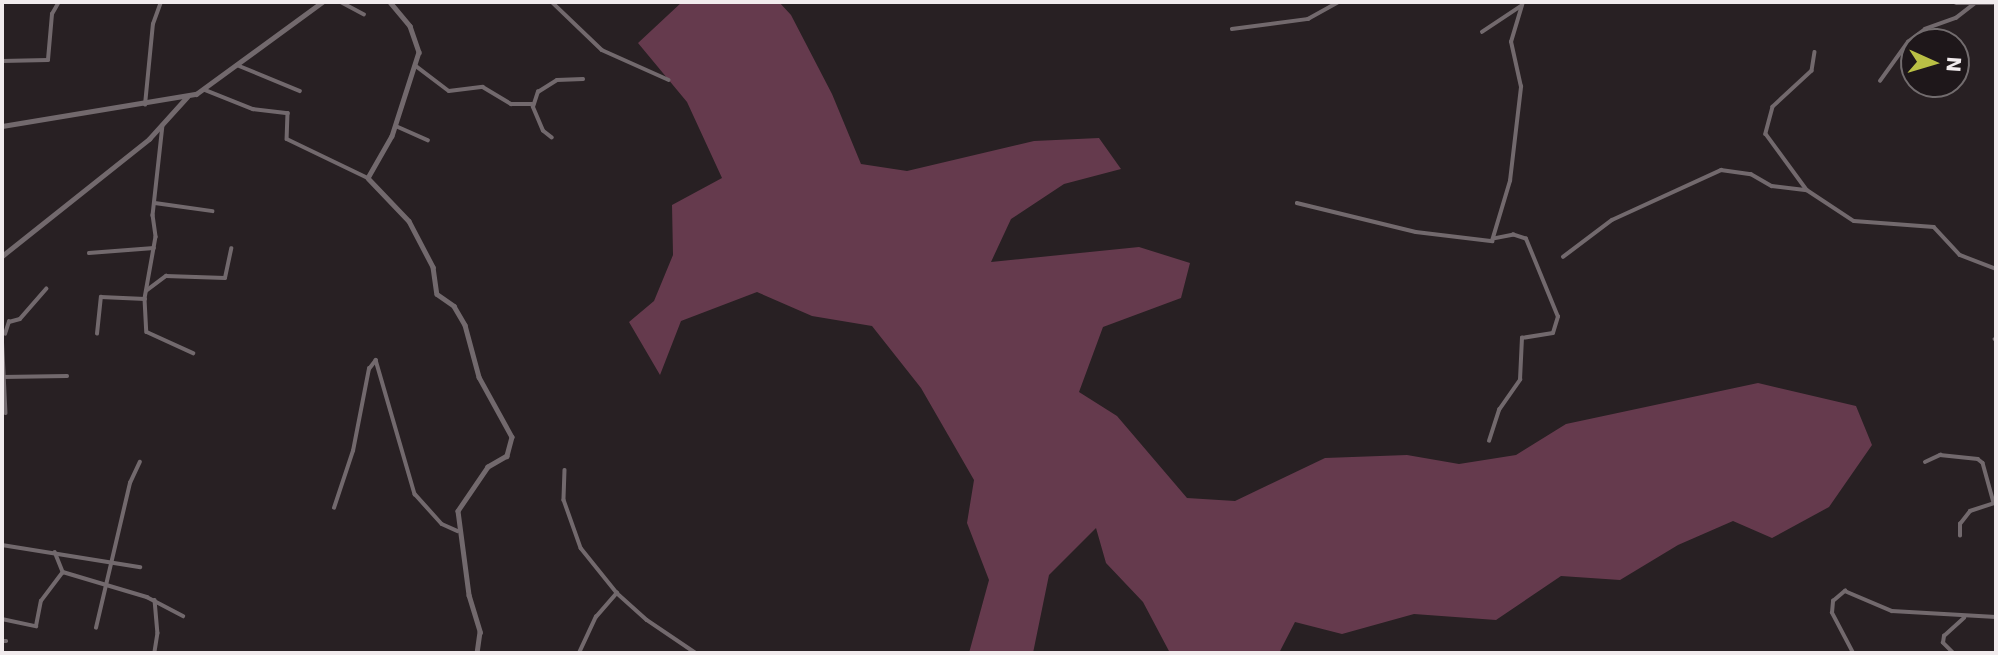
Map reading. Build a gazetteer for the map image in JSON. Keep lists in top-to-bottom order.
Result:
{
  "north": "right"
}
